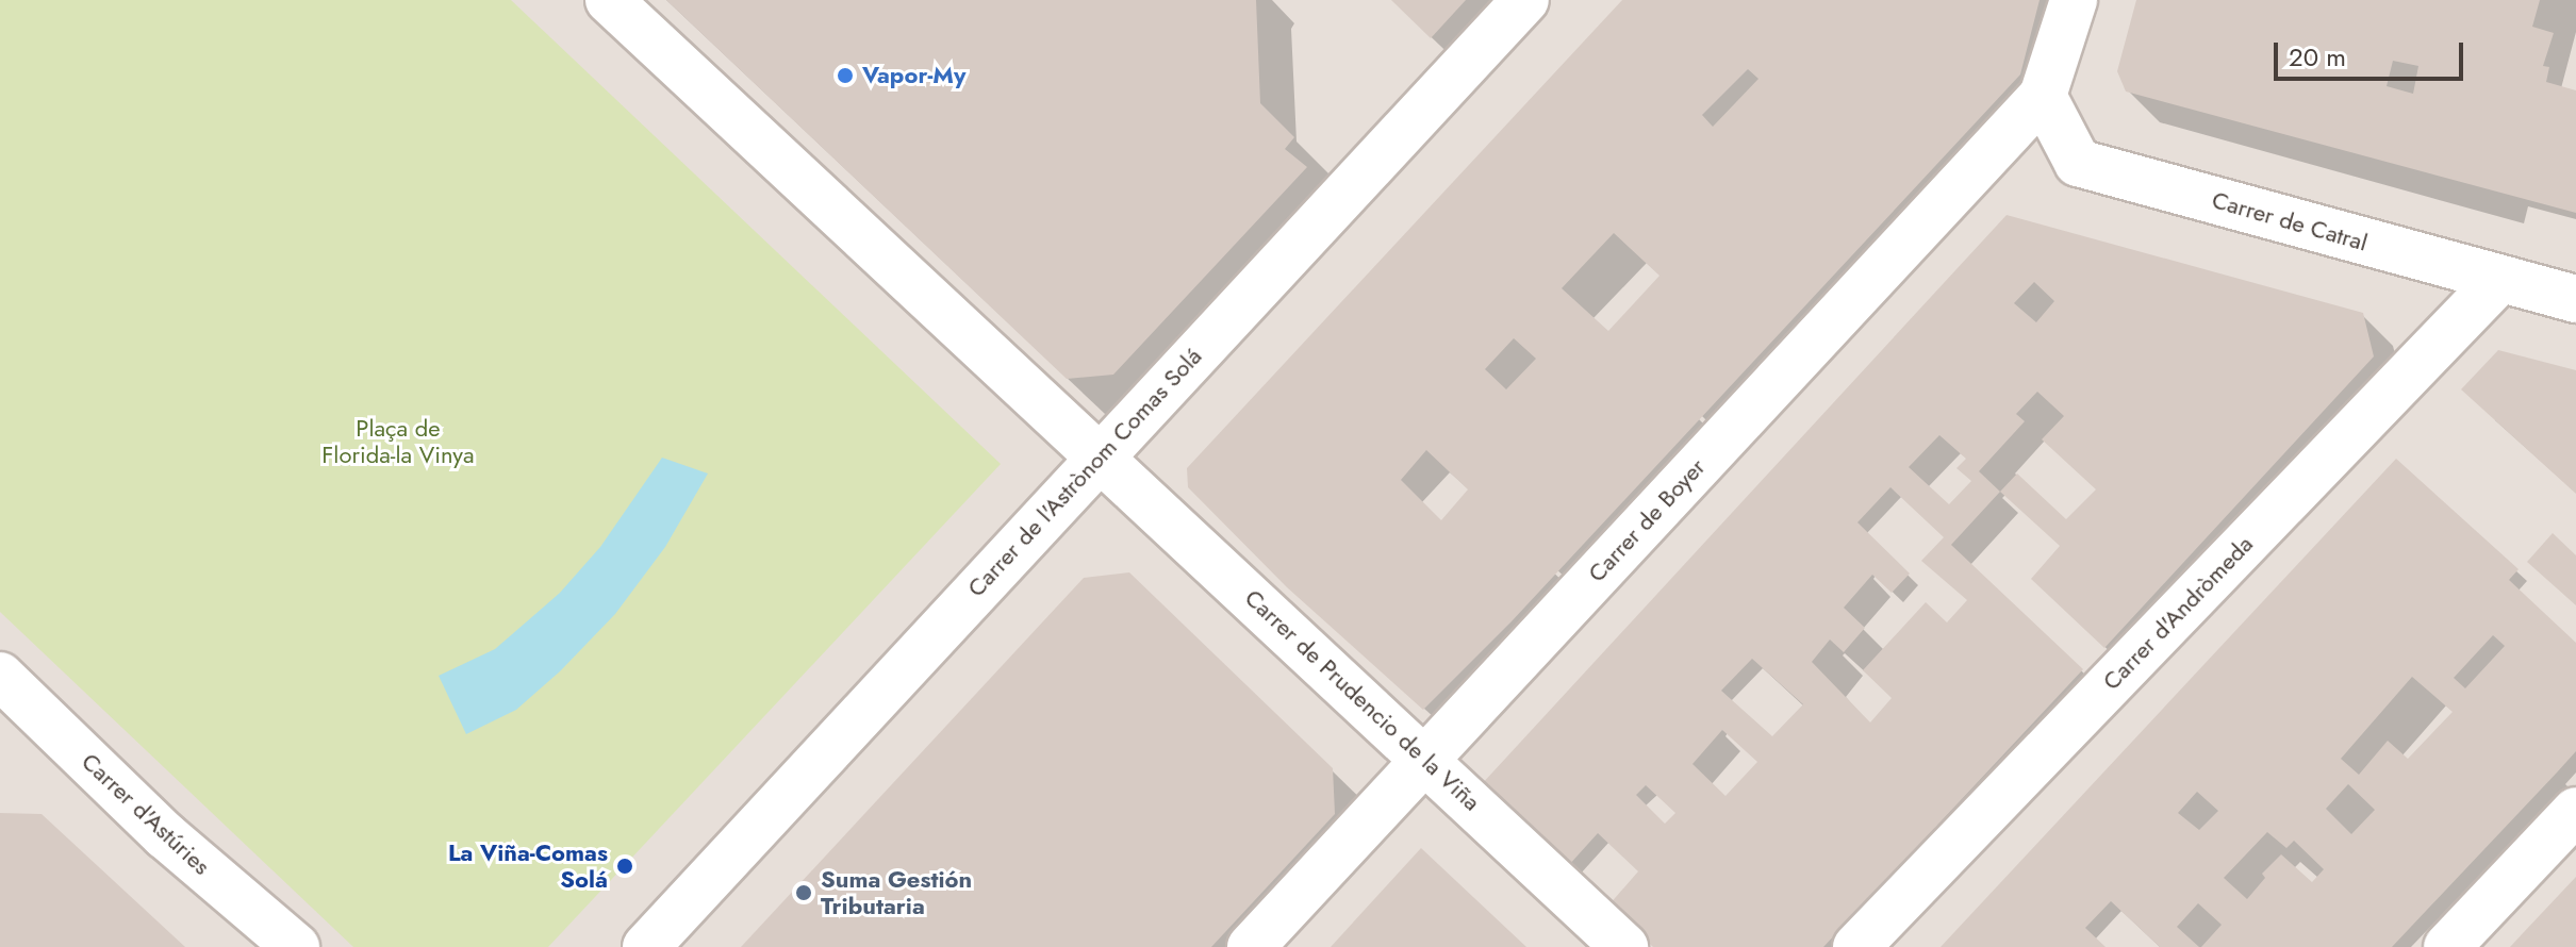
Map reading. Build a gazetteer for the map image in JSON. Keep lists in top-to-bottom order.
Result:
{
  "streets": {
    "street": [
      "Carrer de Catral",
      "Carrer de l'Astrònom Comas Solá",
      "Carrer de Boyer",
      "Carrer d'Andròmeda",
      "Carrer de Prudencio de la Viña",
      "Carrer d'Astúries"
    ]
  },
  "crossings": [
    ["Carrer de Catral", "Carrer de Boyer"],
    ["Carrer de Catral", "Carrer d'Andròmeda"],
    ["Carrer de l'Astrònom Comas Solá", "Carrer de Prudencio de la Viña"],
    ["Carrer de Boyer", "Carrer de Prudencio de la Viña"]
  ],
  "parks": ["Plaça de Florida-la Vinya"],
  "places": ["Vapor-My", "La Viña-Comas Solá", "Suma Gestión Tributaria"],
  "scale_bar": "20 m"
}
